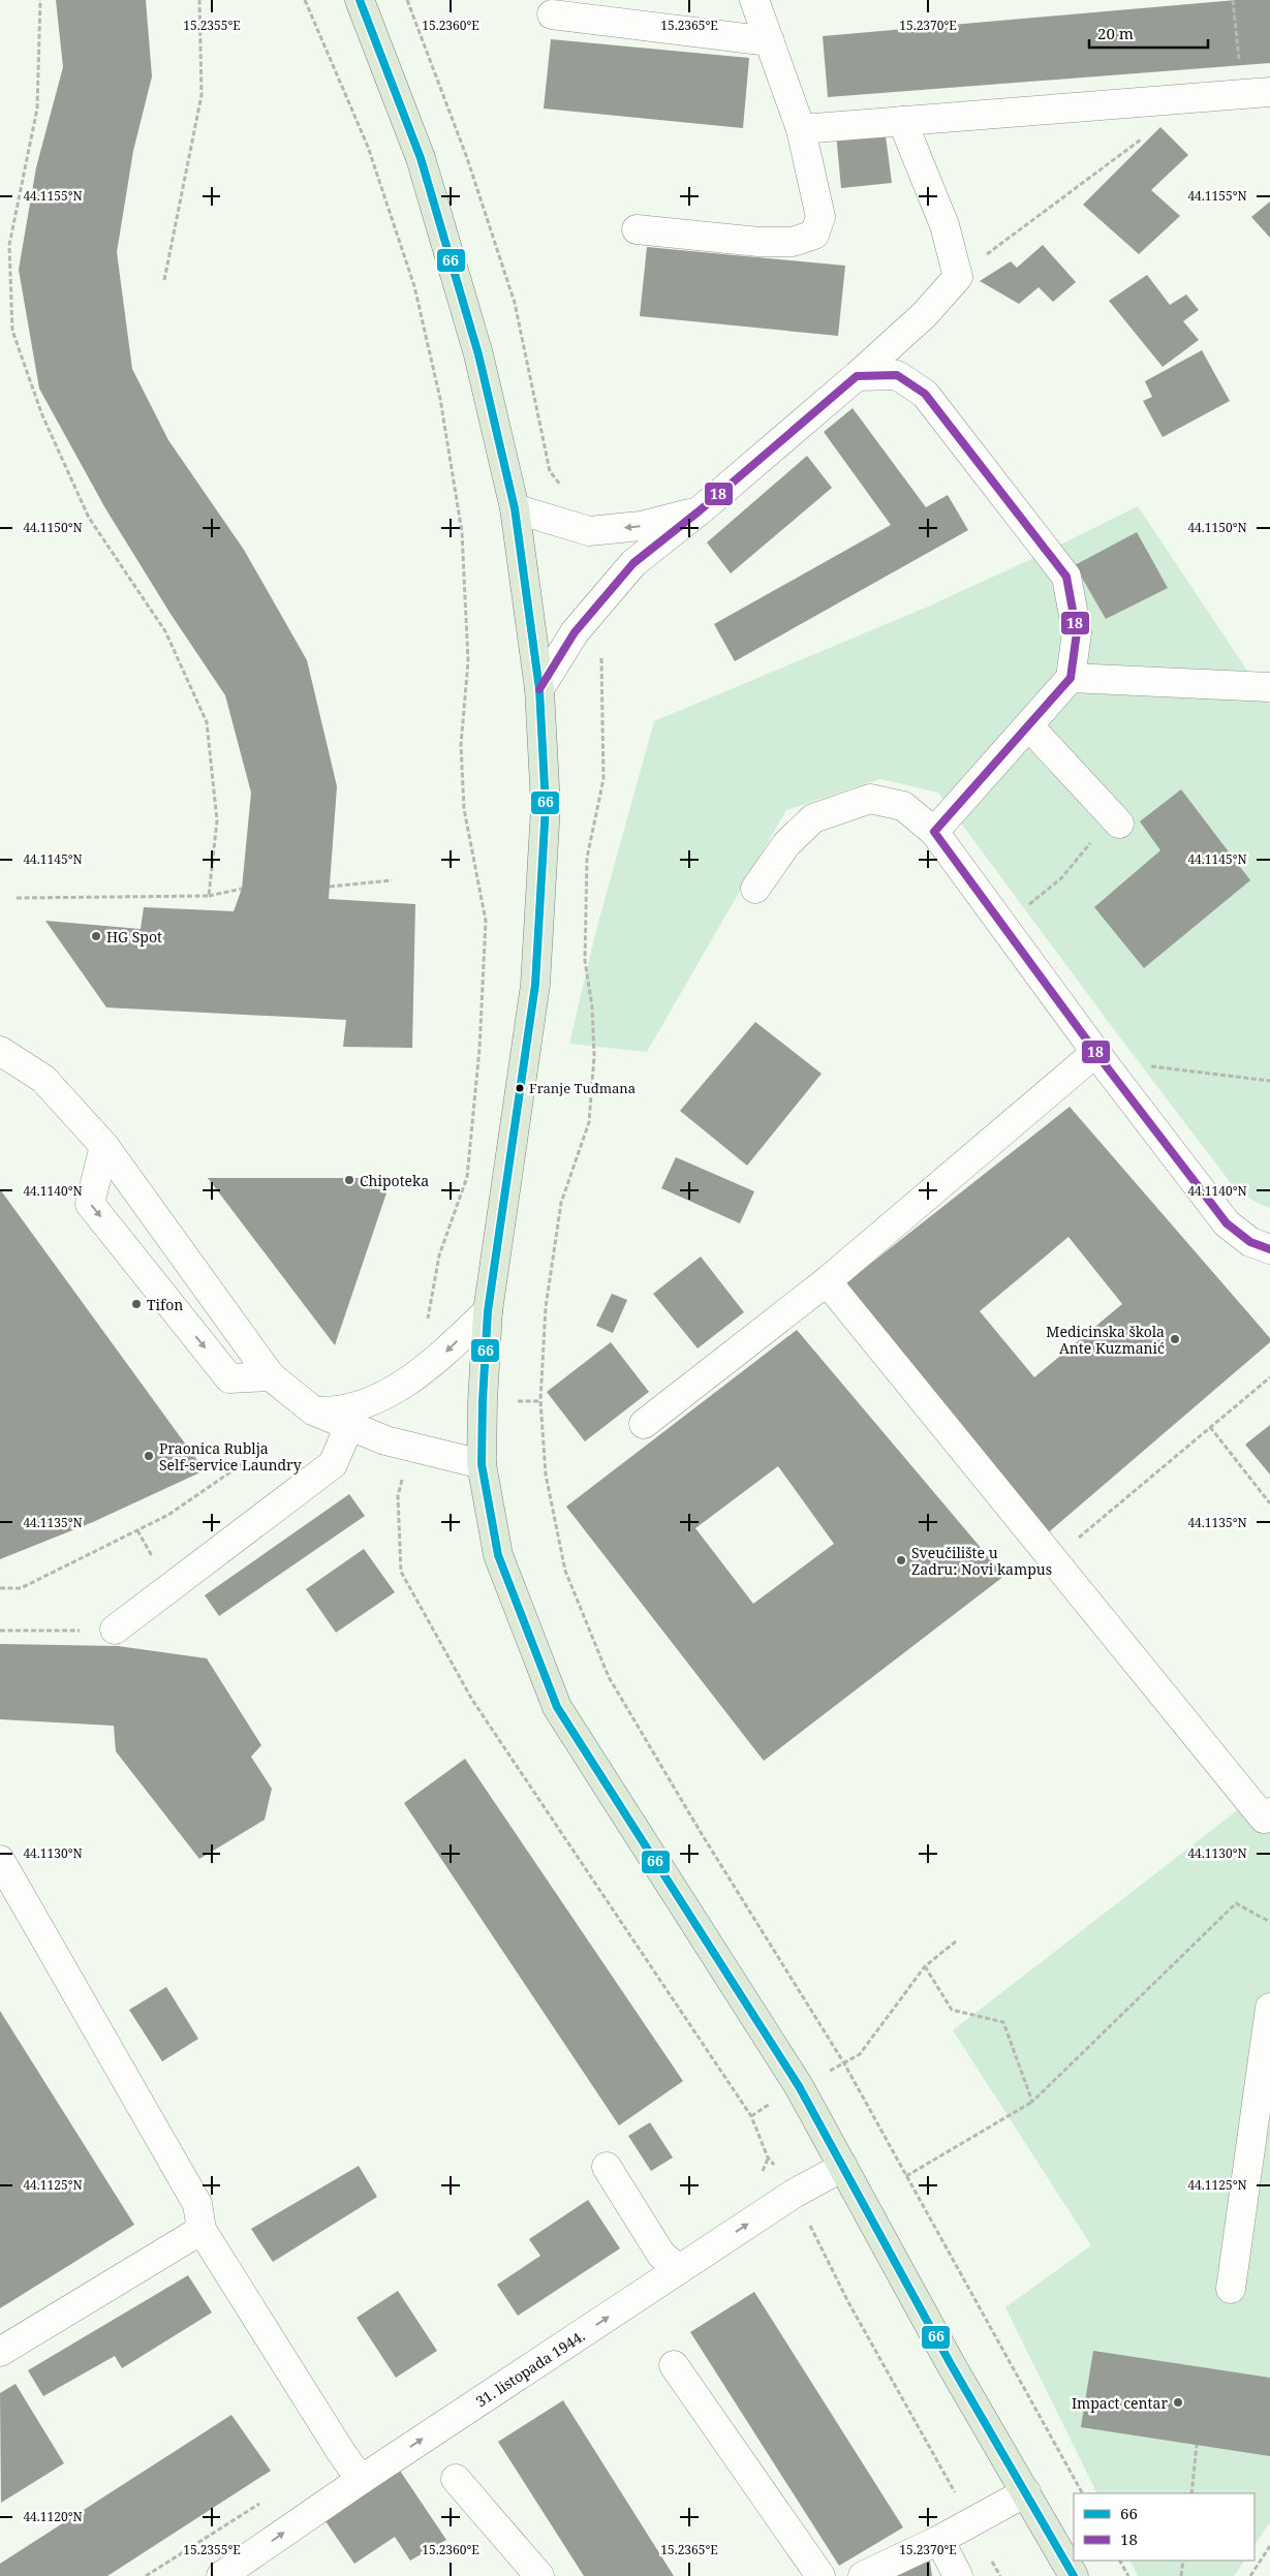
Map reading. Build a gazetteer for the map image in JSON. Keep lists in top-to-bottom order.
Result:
{
  "streets": {
    "street": ["31. listopada 1944."]
  },
  "one_way": ["31. listopada 1944."],
  "places": [
    "HG Spot",
    "Franje Tuđmana",
    "Chipoteka",
    "Tifon",
    "Medicinska škola Ante Kuzmanić",
    "Praonica Rublja Self-service Laundry",
    "Sveučilište u Zadru: Novi kampus",
    "Impact centar"
  ],
  "lines": ["transit line 66", "transit line 18"],
  "legend": ["66", "18"],
  "scale_bar": "20 m",
  "coordinates": [
    "15.2355°E",
    "15.2360°E",
    "15.2365°E",
    "15.2370°E",
    "44.1155°N",
    "44.1150°N",
    "44.1145°N",
    "44.1140°N",
    "44.1135°N",
    "44.1130°N",
    "44.1125°N",
    "44.1120°N"
  ]
}
